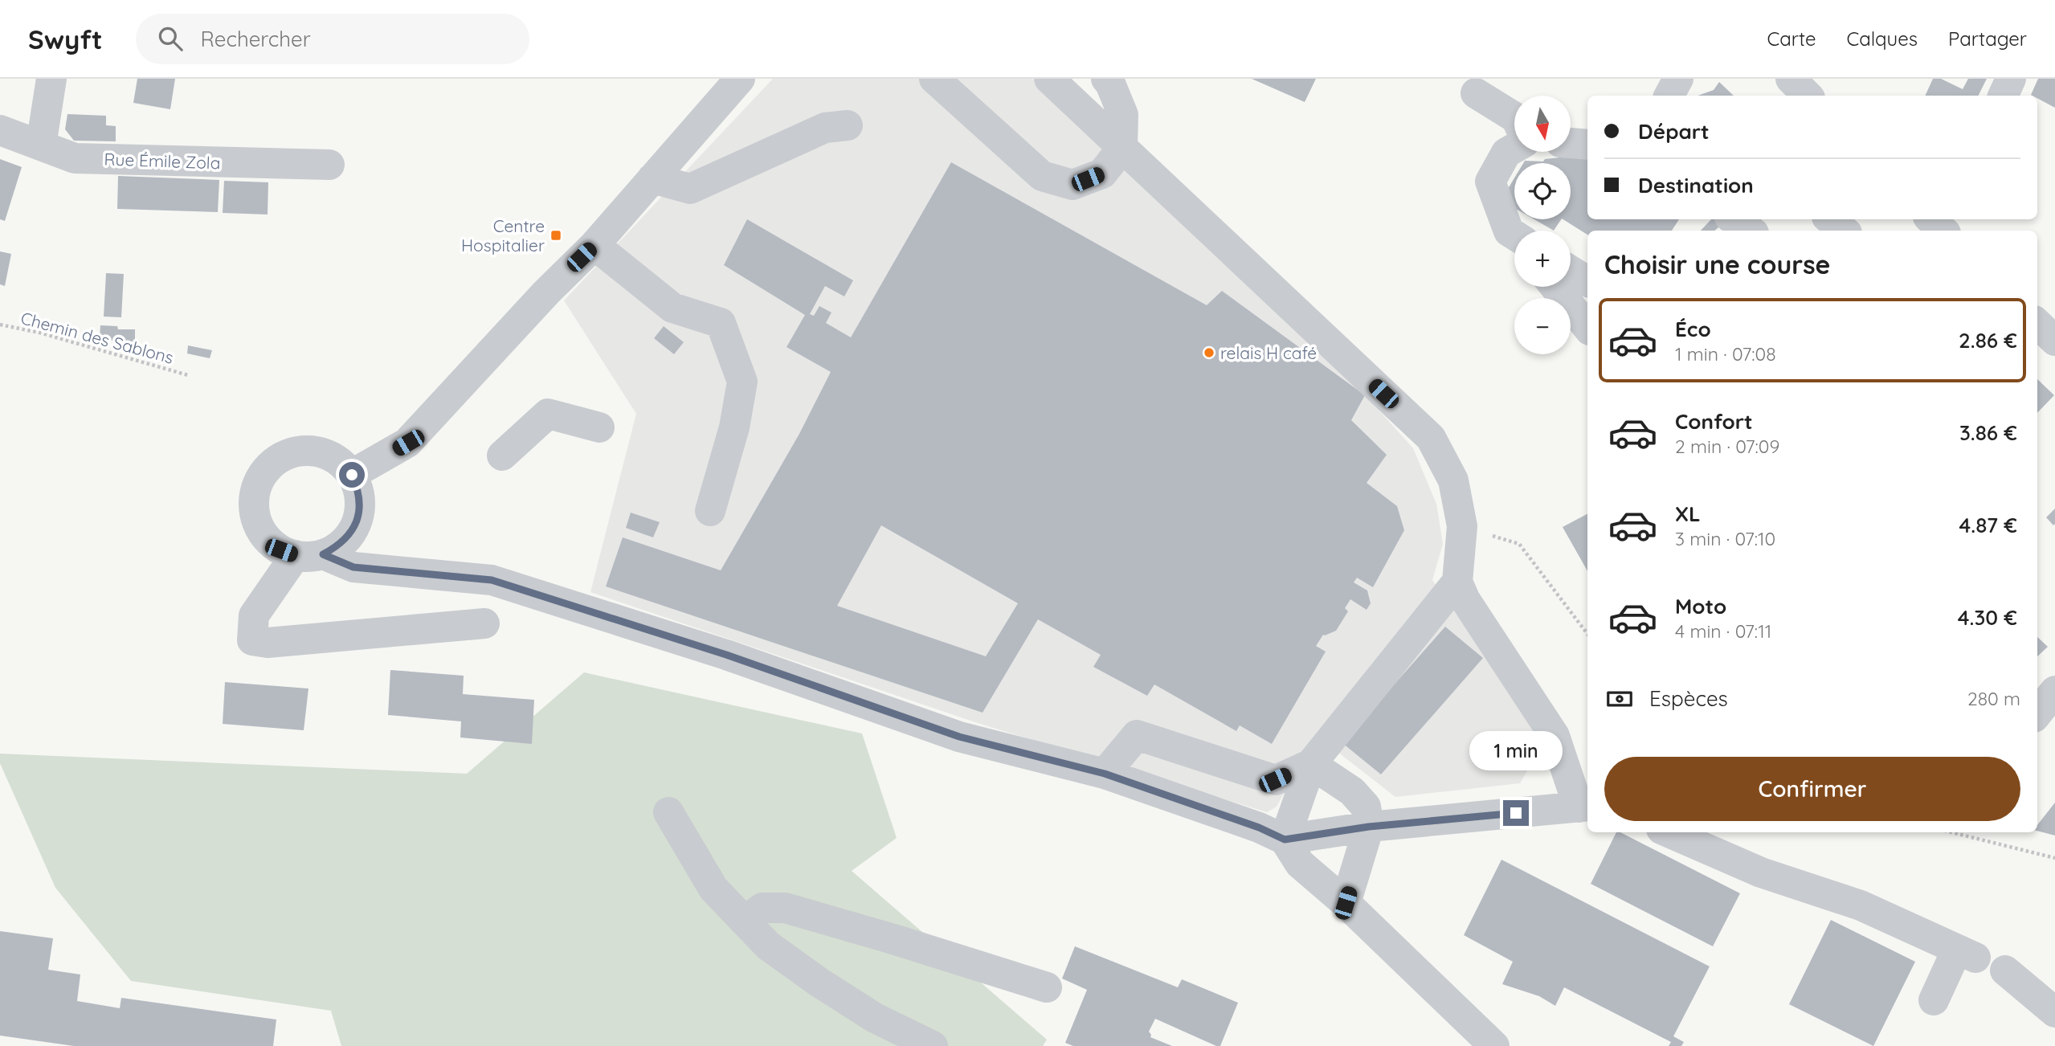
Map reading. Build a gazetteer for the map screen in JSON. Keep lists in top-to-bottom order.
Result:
{
  "streets": {
    "street": ["Rue Émile Zola"],
    "path": ["Chemin des Sablons"]
  },
  "places": {
    "transit": ["Centre Hospitalier"],
    "other": ["relais H café"]
  },
  "north": "bottom",
  "page": {
    "header": "Swyft",
    "search": "Rechercher",
    "nav": ["Carte", "Calques", "Partager"],
    "map_buttons": ["+", "−"],
    "banner": ["Départ", "Destination"],
    "heading": "Choisir une course",
    "list": [
      {
        "name": "Éco",
        "note": "1 min · 07:08",
        "value": "2.86 €"
      },
      {
        "name": "Confort",
        "note": "2 min · 07:09",
        "value": "3.86 €"
      },
      {
        "name": "XL",
        "note": "3 min · 07:10",
        "value": "4.87 €"
      },
      {
        "name": "Moto",
        "note": "4 min · 07:11",
        "value": "4.30 €"
      }
    ],
    "pay": ["Espèces", "280 m"],
    "bubble": "1 min",
    "buttons": "Confirmer"
  }
}
